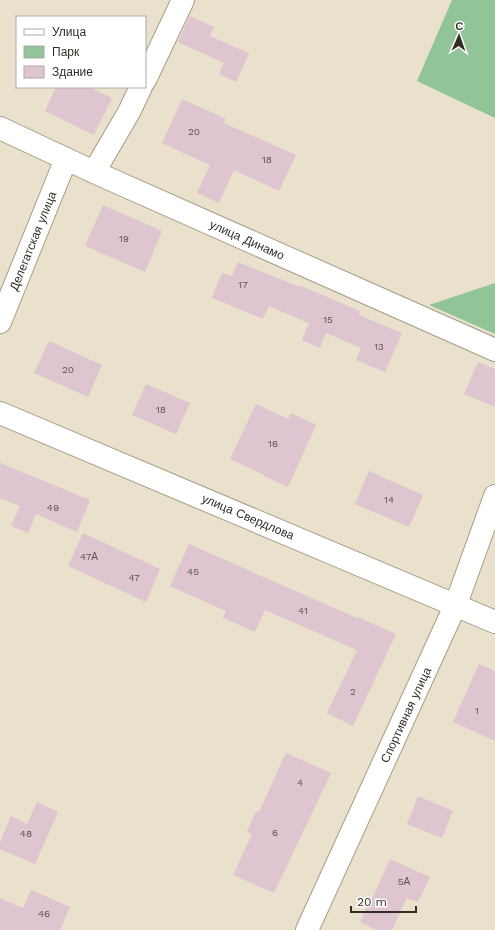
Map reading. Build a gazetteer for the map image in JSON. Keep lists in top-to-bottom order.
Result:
{
  "streets": {
    "street": [
      "улица Динамо",
      "Делегатская улица",
      "улица Свердлова",
      "Спортивная улица"
    ]
  },
  "crossings": [
    ["улица Динамо", "Делегатская улица"],
    ["улица Свердлова", "Спортивная улица"]
  ],
  "house_numbers": [
    "20",
    "18",
    "19",
    "17",
    "15",
    "13",
    "20",
    "18",
    "16",
    "14",
    "49",
    "47А",
    "45",
    "47",
    "41",
    "2",
    "1",
    "4",
    "6",
    "48",
    "5А",
    "46"
  ],
  "legend": ["Улица", "Парк", "Здание"],
  "scale_bar": "20 m",
  "north": "top"
}
